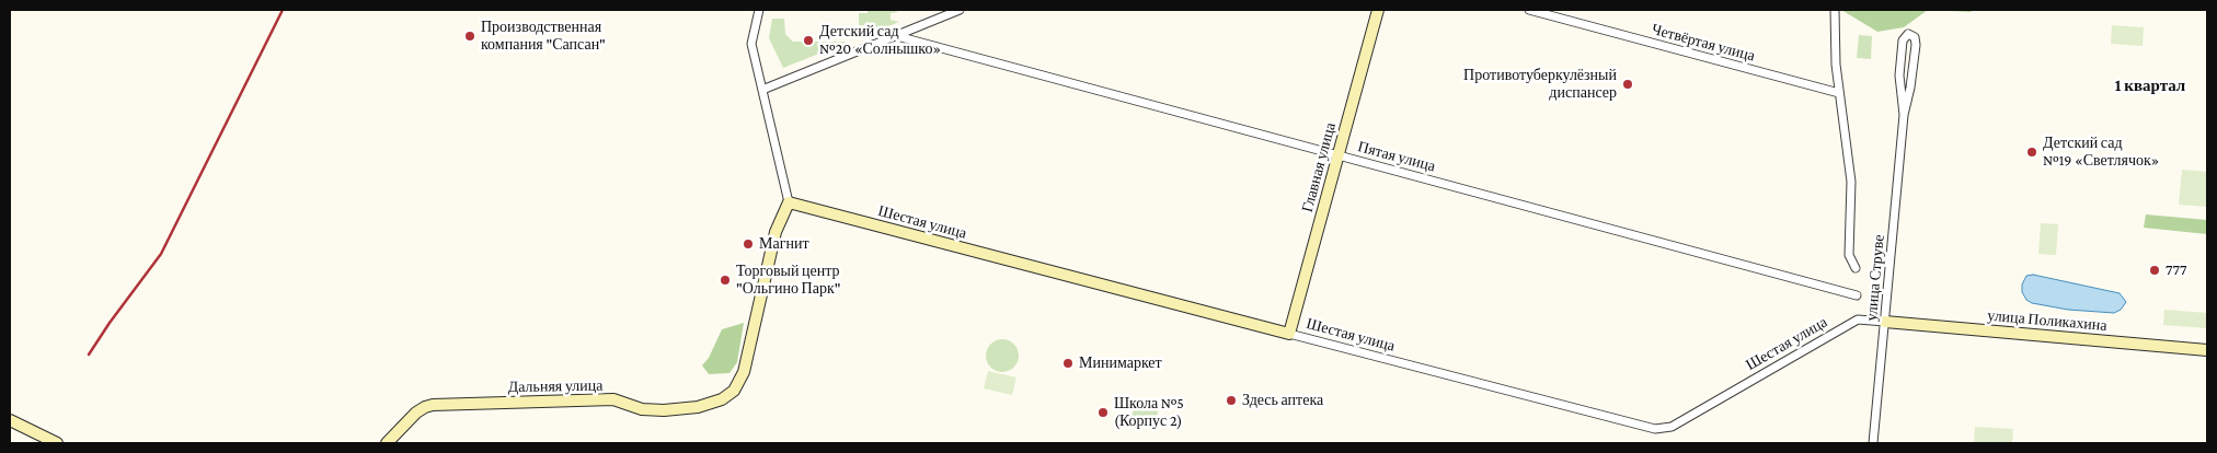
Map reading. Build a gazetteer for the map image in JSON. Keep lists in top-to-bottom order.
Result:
{
  "streets": {
    "street": [
      "Четвёртая улица",
      "Пятая улица",
      "Главная улица",
      "Шестая улица",
      "улица Струве",
      "улица Поликахина",
      "Дальняя улица"
    ]
  },
  "crossings": [
    ["Пятая улица", "Главная улица"],
    ["Главная улица", "Шестая улица"],
    ["Шестая улица", "улица Струве"],
    ["Шестая улица", "улица Поликахина"],
    ["Шестая улица", "Дальняя улица"],
    ["улица Струве", "улица Поликахина"]
  ],
  "districts": ["1 квартал"],
  "places": [
    "Производственная компания \"Сапсан\"",
    "Детский сад №20 «Солнышко»",
    "Противотуберкулёзный диспансер",
    "Детский сад №19 «Светлячок»",
    "Магнит",
    "777",
    "Торговый центр \"Ольгино Парк\"",
    "Минимаркет",
    "Здесь аптека",
    "Школа №5 (Корпус 2)"
  ]
}
